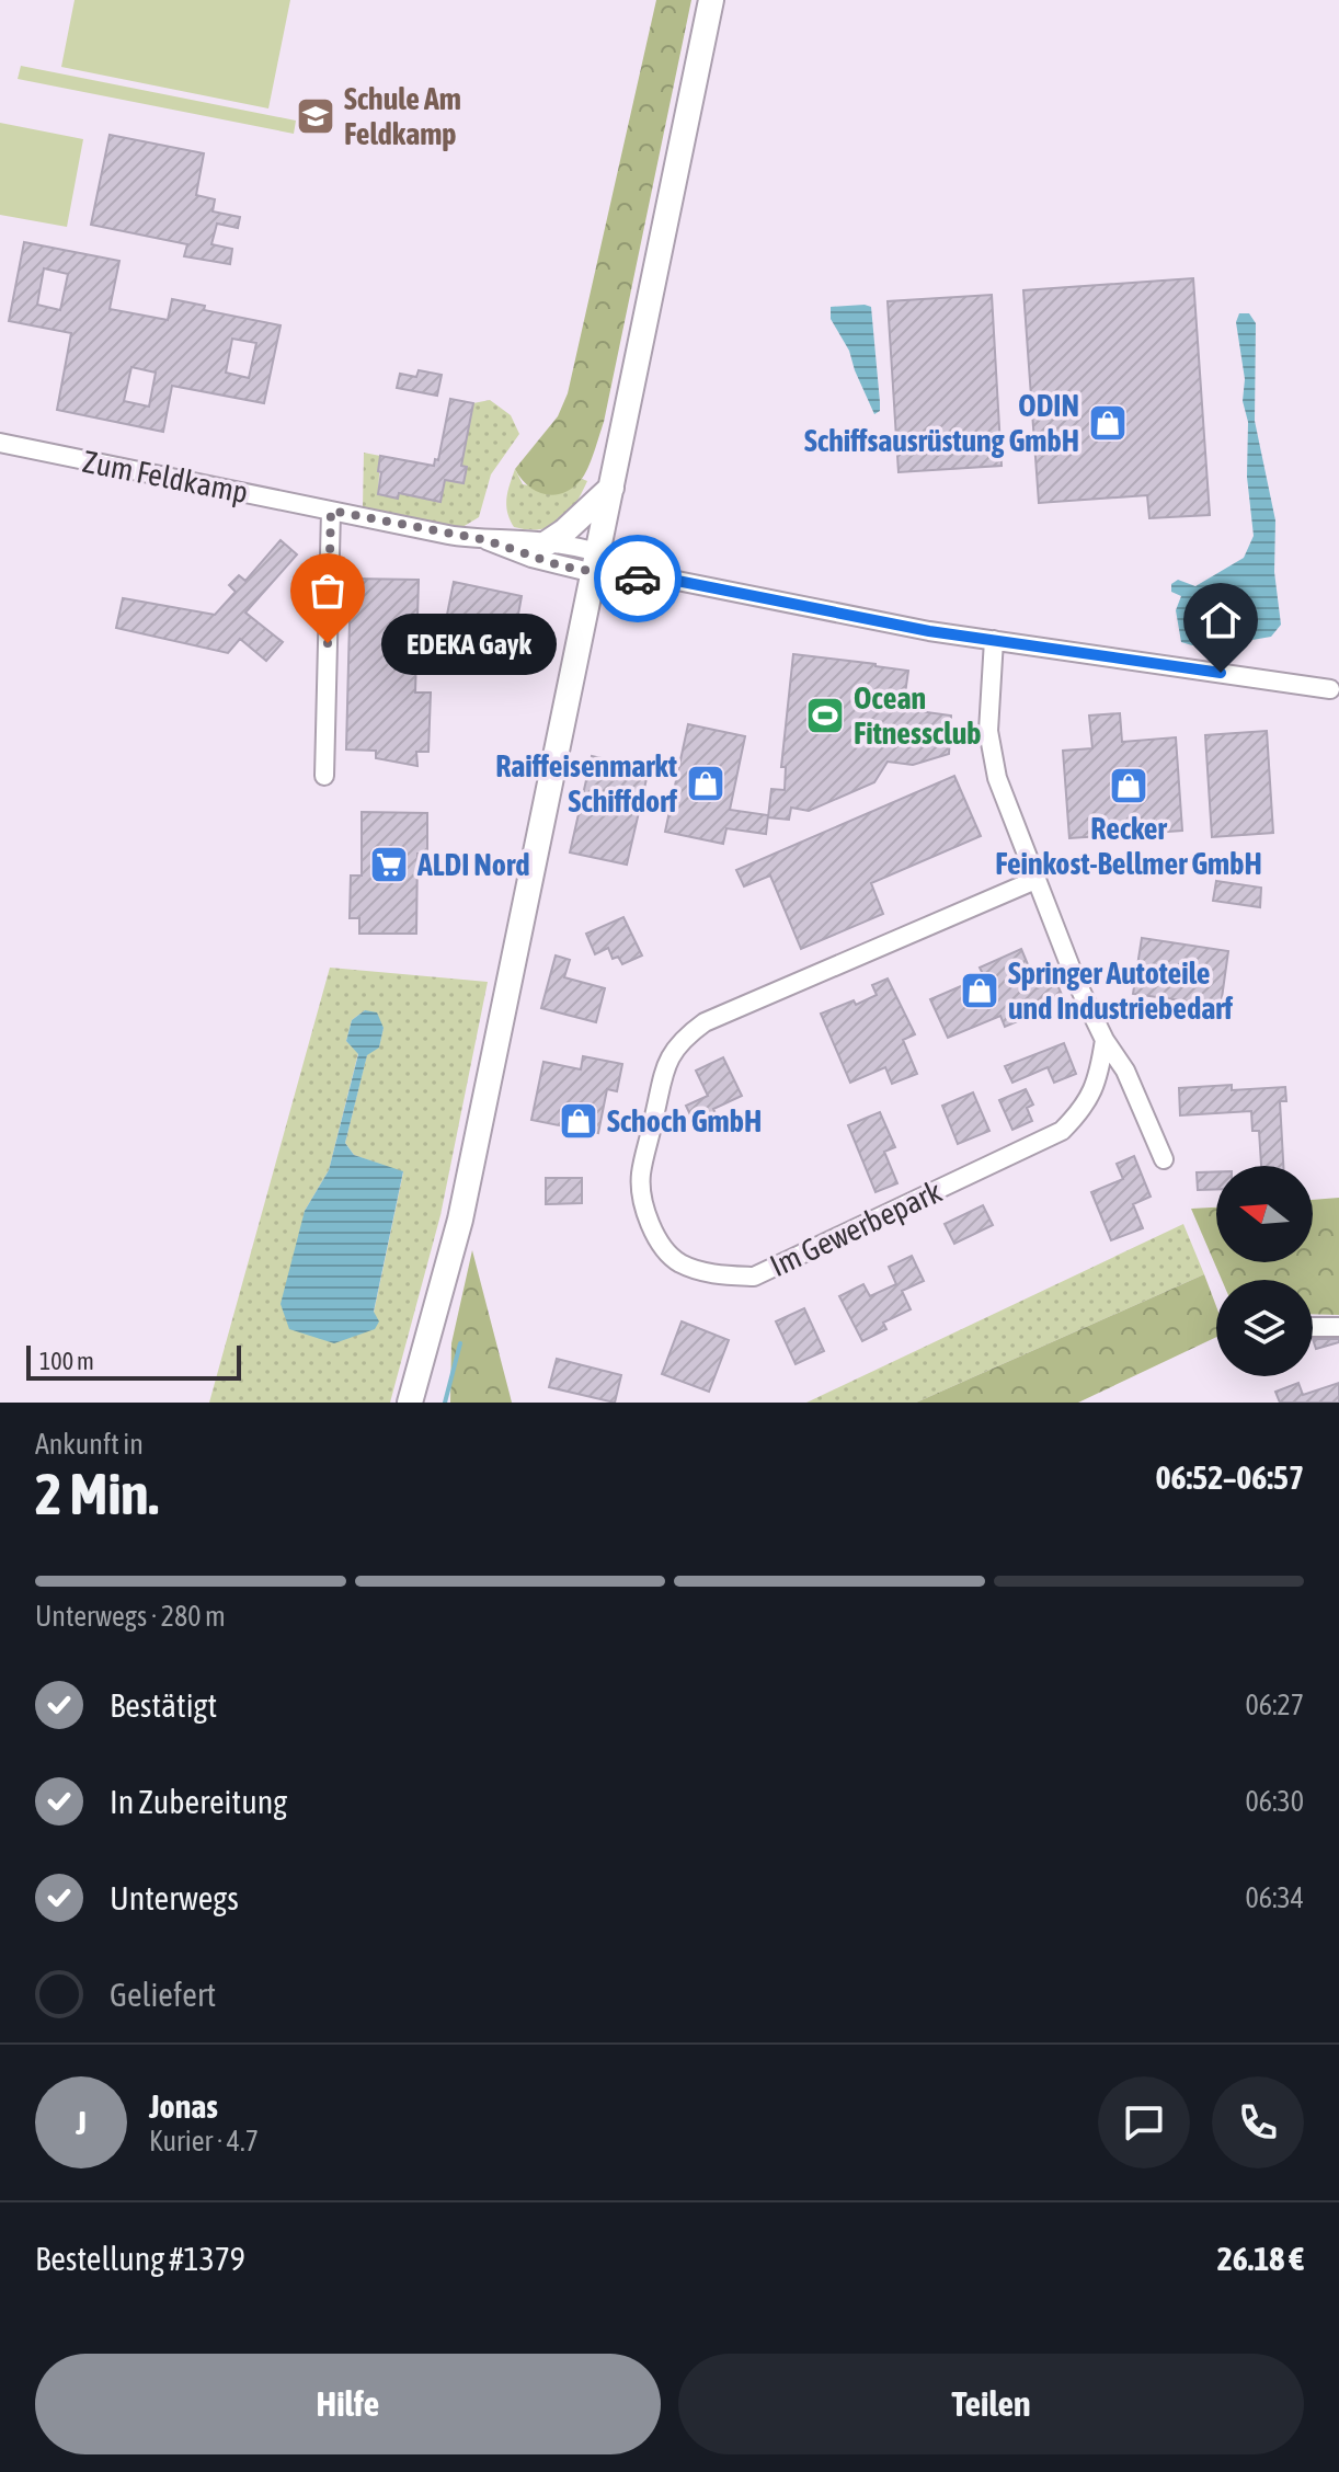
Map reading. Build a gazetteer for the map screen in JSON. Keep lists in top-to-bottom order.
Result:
{
  "streets": {
    "street": ["Zum Feldkamp", "Im Gewerbepark"]
  },
  "places": {
    "school or university": ["Schule Am Feldkamp"],
    "shop": [
      "ODIN Schiffsausrüstung GmbH",
      "Raiffeisenmarkt Schiffdorf",
      "Recker Feinkost-Bellmer GmbH",
      "Springer Autoteile und Industriebedarf",
      "Schoch GmbH"
    ],
    "other": ["EDEKA Gayk"],
    "sports": ["Ocean Fitnessclub"],
    "supermarket": ["ALDI Nord"]
  },
  "scale_bar": "100 m",
  "north": "left",
  "page": {
    "bubble": "EDEKA Gayk",
    "scale": "100 m",
    "heading": ["2 Min.", "Ankunft in", "06:52–06:57"],
    "panel": [
      "Jonas",
      "Kurier · 4.7",
      "Bestellung #1379",
      "26.18 €"
    ],
    "bar": "Unterwegs · 280 m",
    "list": [
      ["Bestätigt", "06:27"],
      ["In Zubereitung", "06:30"],
      ["Unterwegs", "06:34"],
      "Geliefert"
    ],
    "round": "J",
    "buttons": ["Hilfe", "Teilen"]
  }
}
